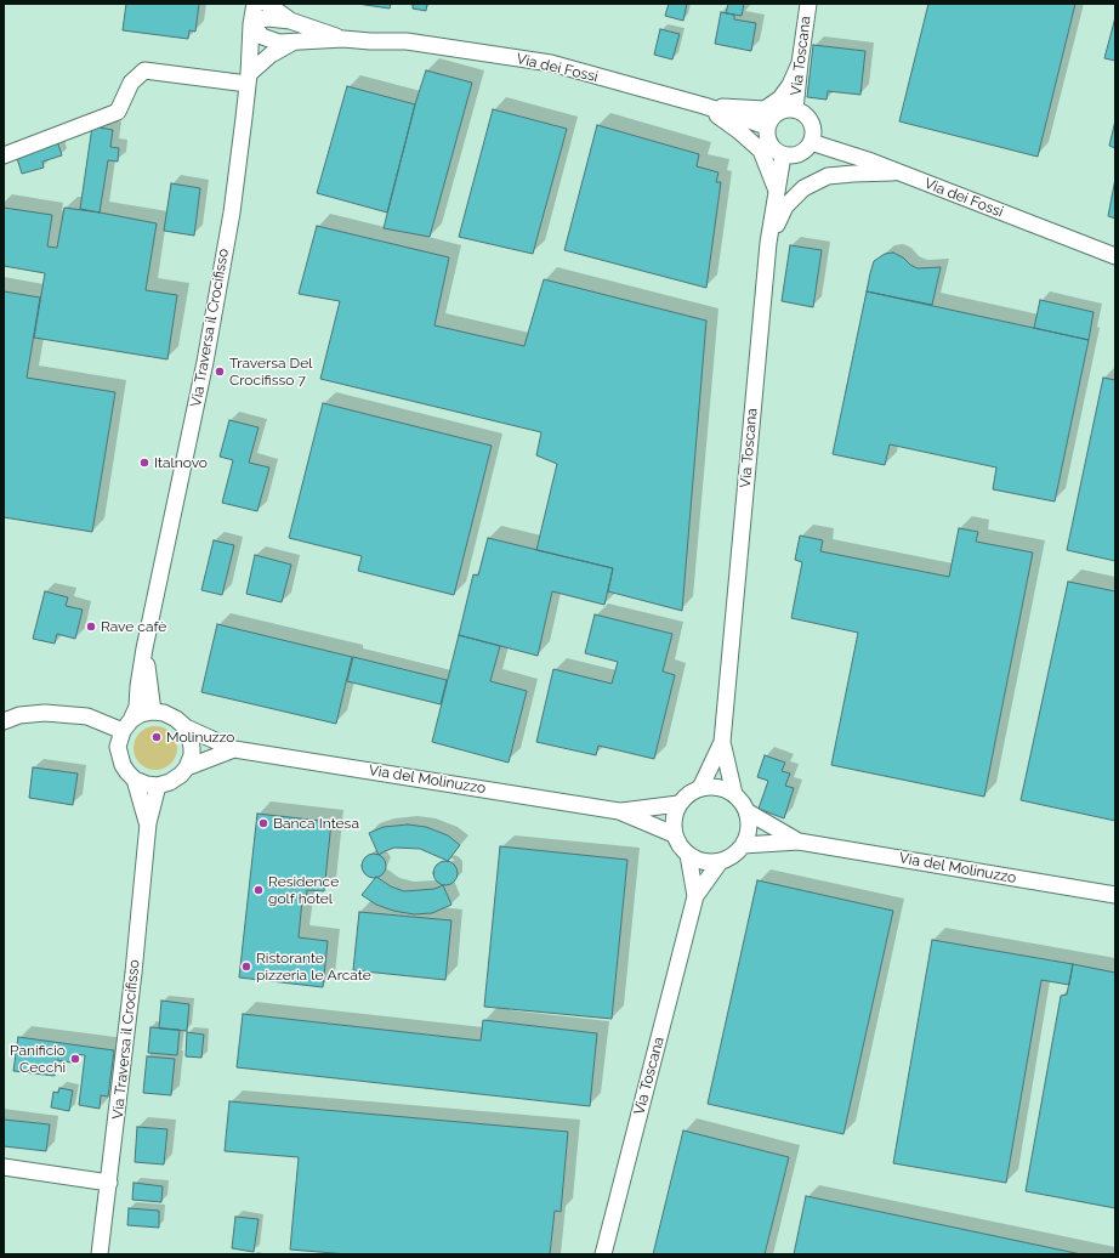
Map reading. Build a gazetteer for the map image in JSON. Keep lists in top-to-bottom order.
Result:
{
  "streets": {
    "street": [
      "Via Toscana",
      "Via dei Fossi",
      "Via Traversa il Crocifisso",
      "Via del Molinuzzo"
    ]
  },
  "crossings": [
    ["Via Toscana", "Via dei Fossi"],
    ["Via Toscana", "Via del Molinuzzo"],
    ["Via dei Fossi", "Via Traversa il Crocifisso"],
    ["Via Traversa il Crocifisso", "Via del Molinuzzo"]
  ],
  "places": [
    "Traversa Del Crocifisso 7",
    "Italnovo",
    "Rave cafè",
    "Molinuzzo",
    "Banca Intesa",
    "Residence golf hotel",
    "Ristorante pizzeria le Arcate",
    "Panificio Cecchi"
  ]
}
